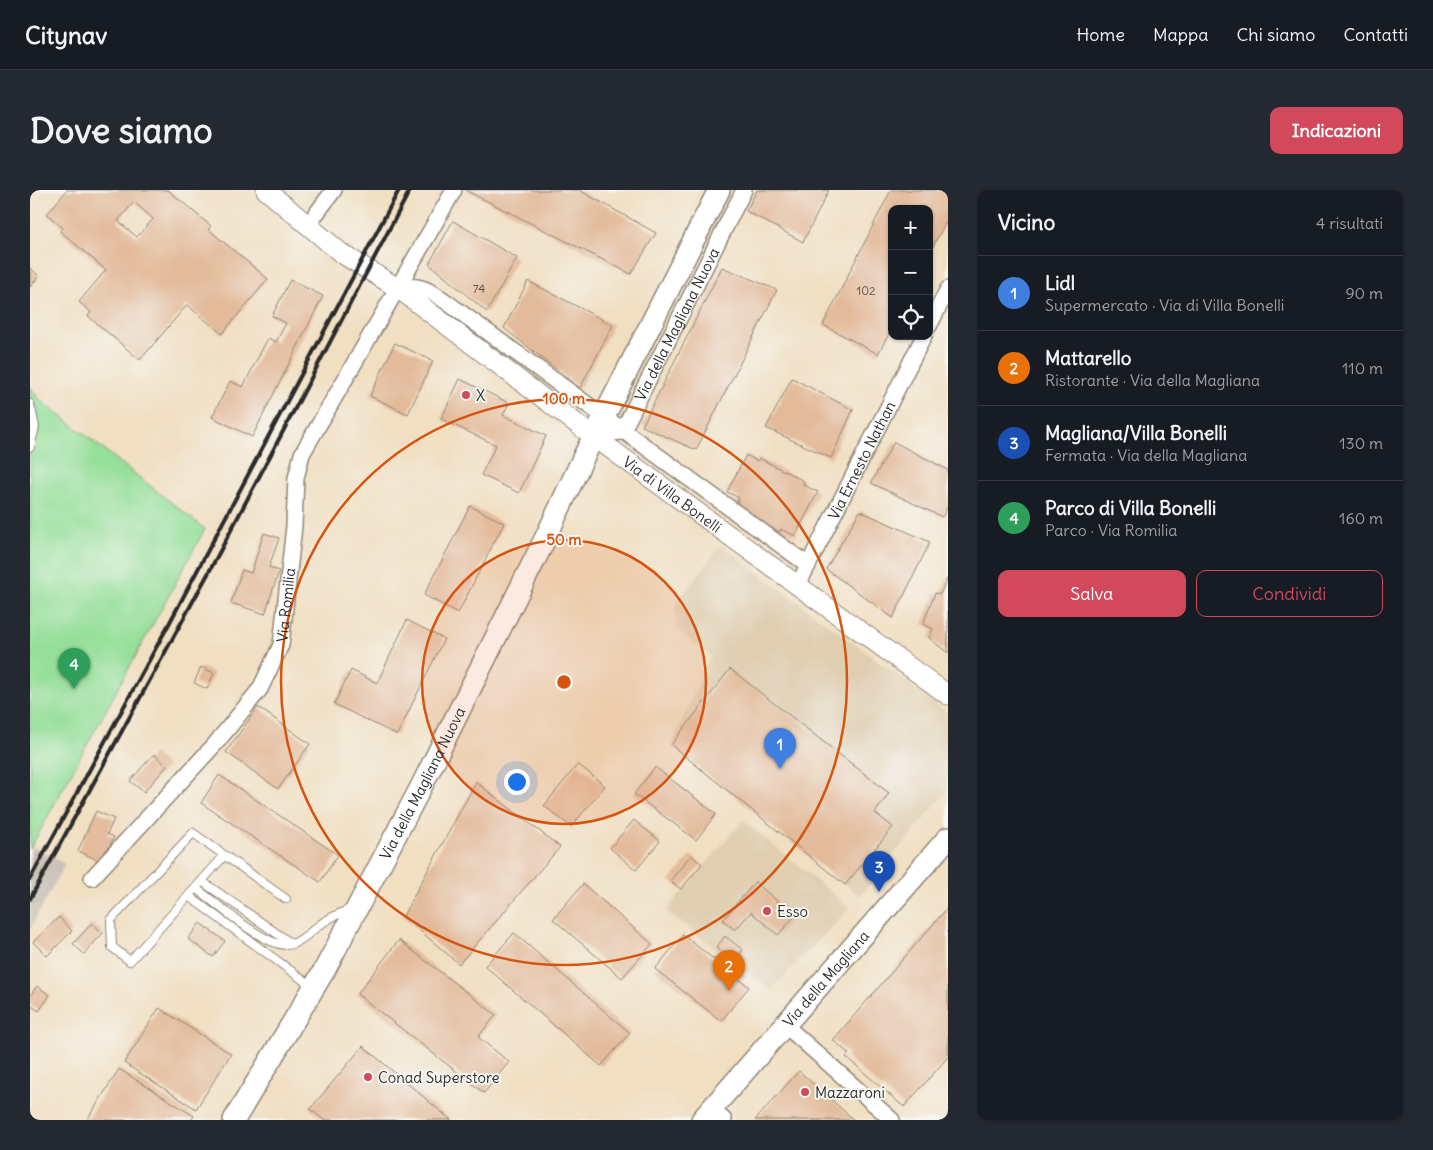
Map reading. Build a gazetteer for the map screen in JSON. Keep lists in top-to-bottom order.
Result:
{
  "streets": {
    "main road": ["Via della Magliana Nuova", "Via della Magliana"],
    "street": ["Via Ernesto Nathan", "Via di Villa Bonelli", "Via Romilia"]
  },
  "crossings": [
    ["Via della Magliana Nuova", "Via di Villa Bonelli"],
    ["Via Ernesto Nathan", "Via di Villa Bonelli"],
    ["Via di Villa Bonelli", "Via Romilia"]
  ],
  "places": [
    "X",
    "Esso",
    "Conad Superstore",
    "Mazzaroni"
  ],
  "house_numbers": ["74", "102"],
  "page": {
    "header": "Citynav",
    "nav": [
      "Home",
      "Mappa",
      "Chi siamo",
      "Contatti"
    ],
    "buttons": [
      "Indicazioni",
      ["Salva", "Condividi"]
    ],
    "title": "Dove siamo",
    "heading": ["Vicino", "4 risultati"],
    "map_buttons": ["+", "−"],
    "list": [
      {
        "mark": "1",
        "name": "Lidl",
        "note": "Supermercato · Via di Villa Bonelli",
        "value": "90 m"
      },
      {
        "mark": "2",
        "name": "Mattarello",
        "note": "Ristorante · Via della Magliana",
        "value": "110 m"
      },
      {
        "mark": "3",
        "name": "Magliana/Villa Bonelli",
        "note": "Fermata · Via della Magliana",
        "value": "130 m"
      },
      {
        "mark": "4",
        "name": "Parco di Villa Bonelli",
        "note": "Parco · Via Romilia",
        "value": "160 m"
      }
    ],
    "pins": [
      "4",
      "1",
      "3",
      "2"
    ]
  },
  "rings": ["100 m", "50 m"]
}
